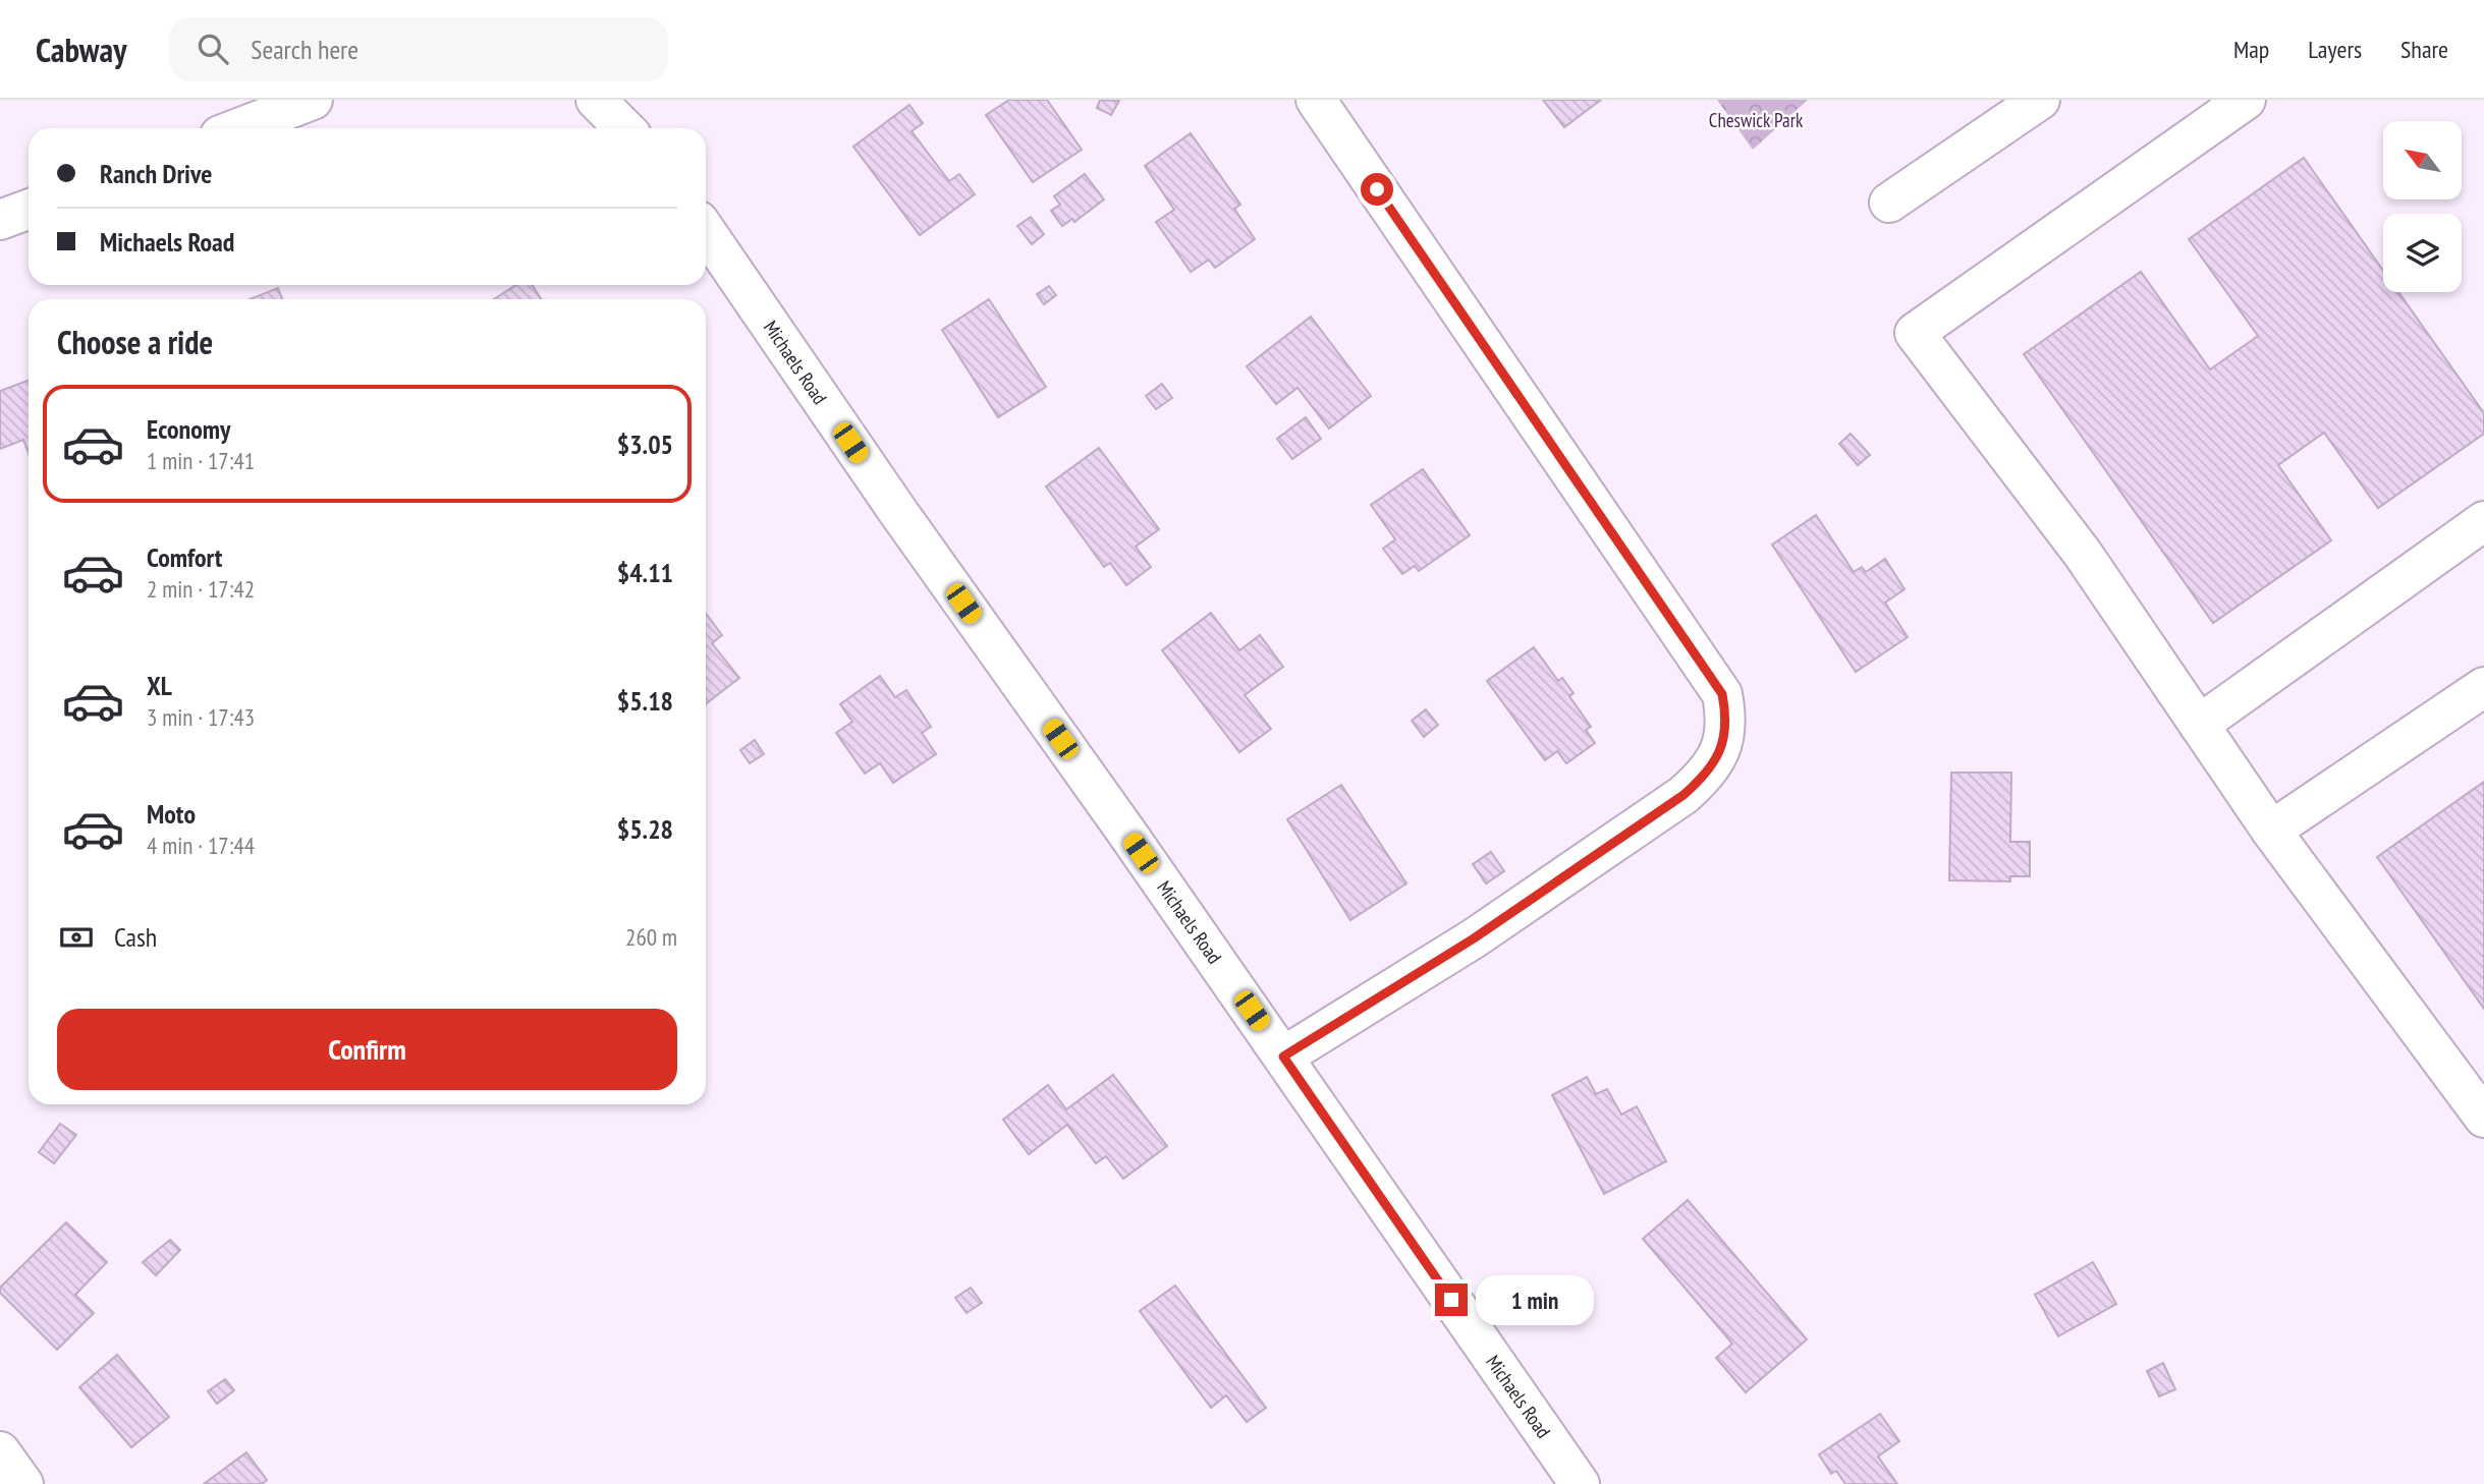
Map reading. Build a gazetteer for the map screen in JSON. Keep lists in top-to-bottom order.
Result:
{
  "streets": {
    "street": ["Michaels Road"]
  },
  "parks": ["Cheswick Park"],
  "north": "top left",
  "page": {
    "header": "Cabway",
    "search": "Search here",
    "nav": ["Map", "Layers", "Share"],
    "banner": ["Ranch Drive", "Michaels Road"],
    "heading": "Choose a ride",
    "list": [
      {
        "name": "Economy",
        "note": "1 min · 17:41",
        "value": "$3.05"
      },
      {
        "name": "Comfort",
        "note": "2 min · 17:42",
        "value": "$4.11"
      },
      {
        "name": "XL",
        "note": "3 min · 17:43",
        "value": "$5.18"
      },
      {
        "name": "Moto",
        "note": "4 min · 17:44",
        "value": "$5.28"
      }
    ],
    "pay": ["Cash", "260 m"],
    "buttons": "Confirm",
    "bubble": "1 min"
  }
}
